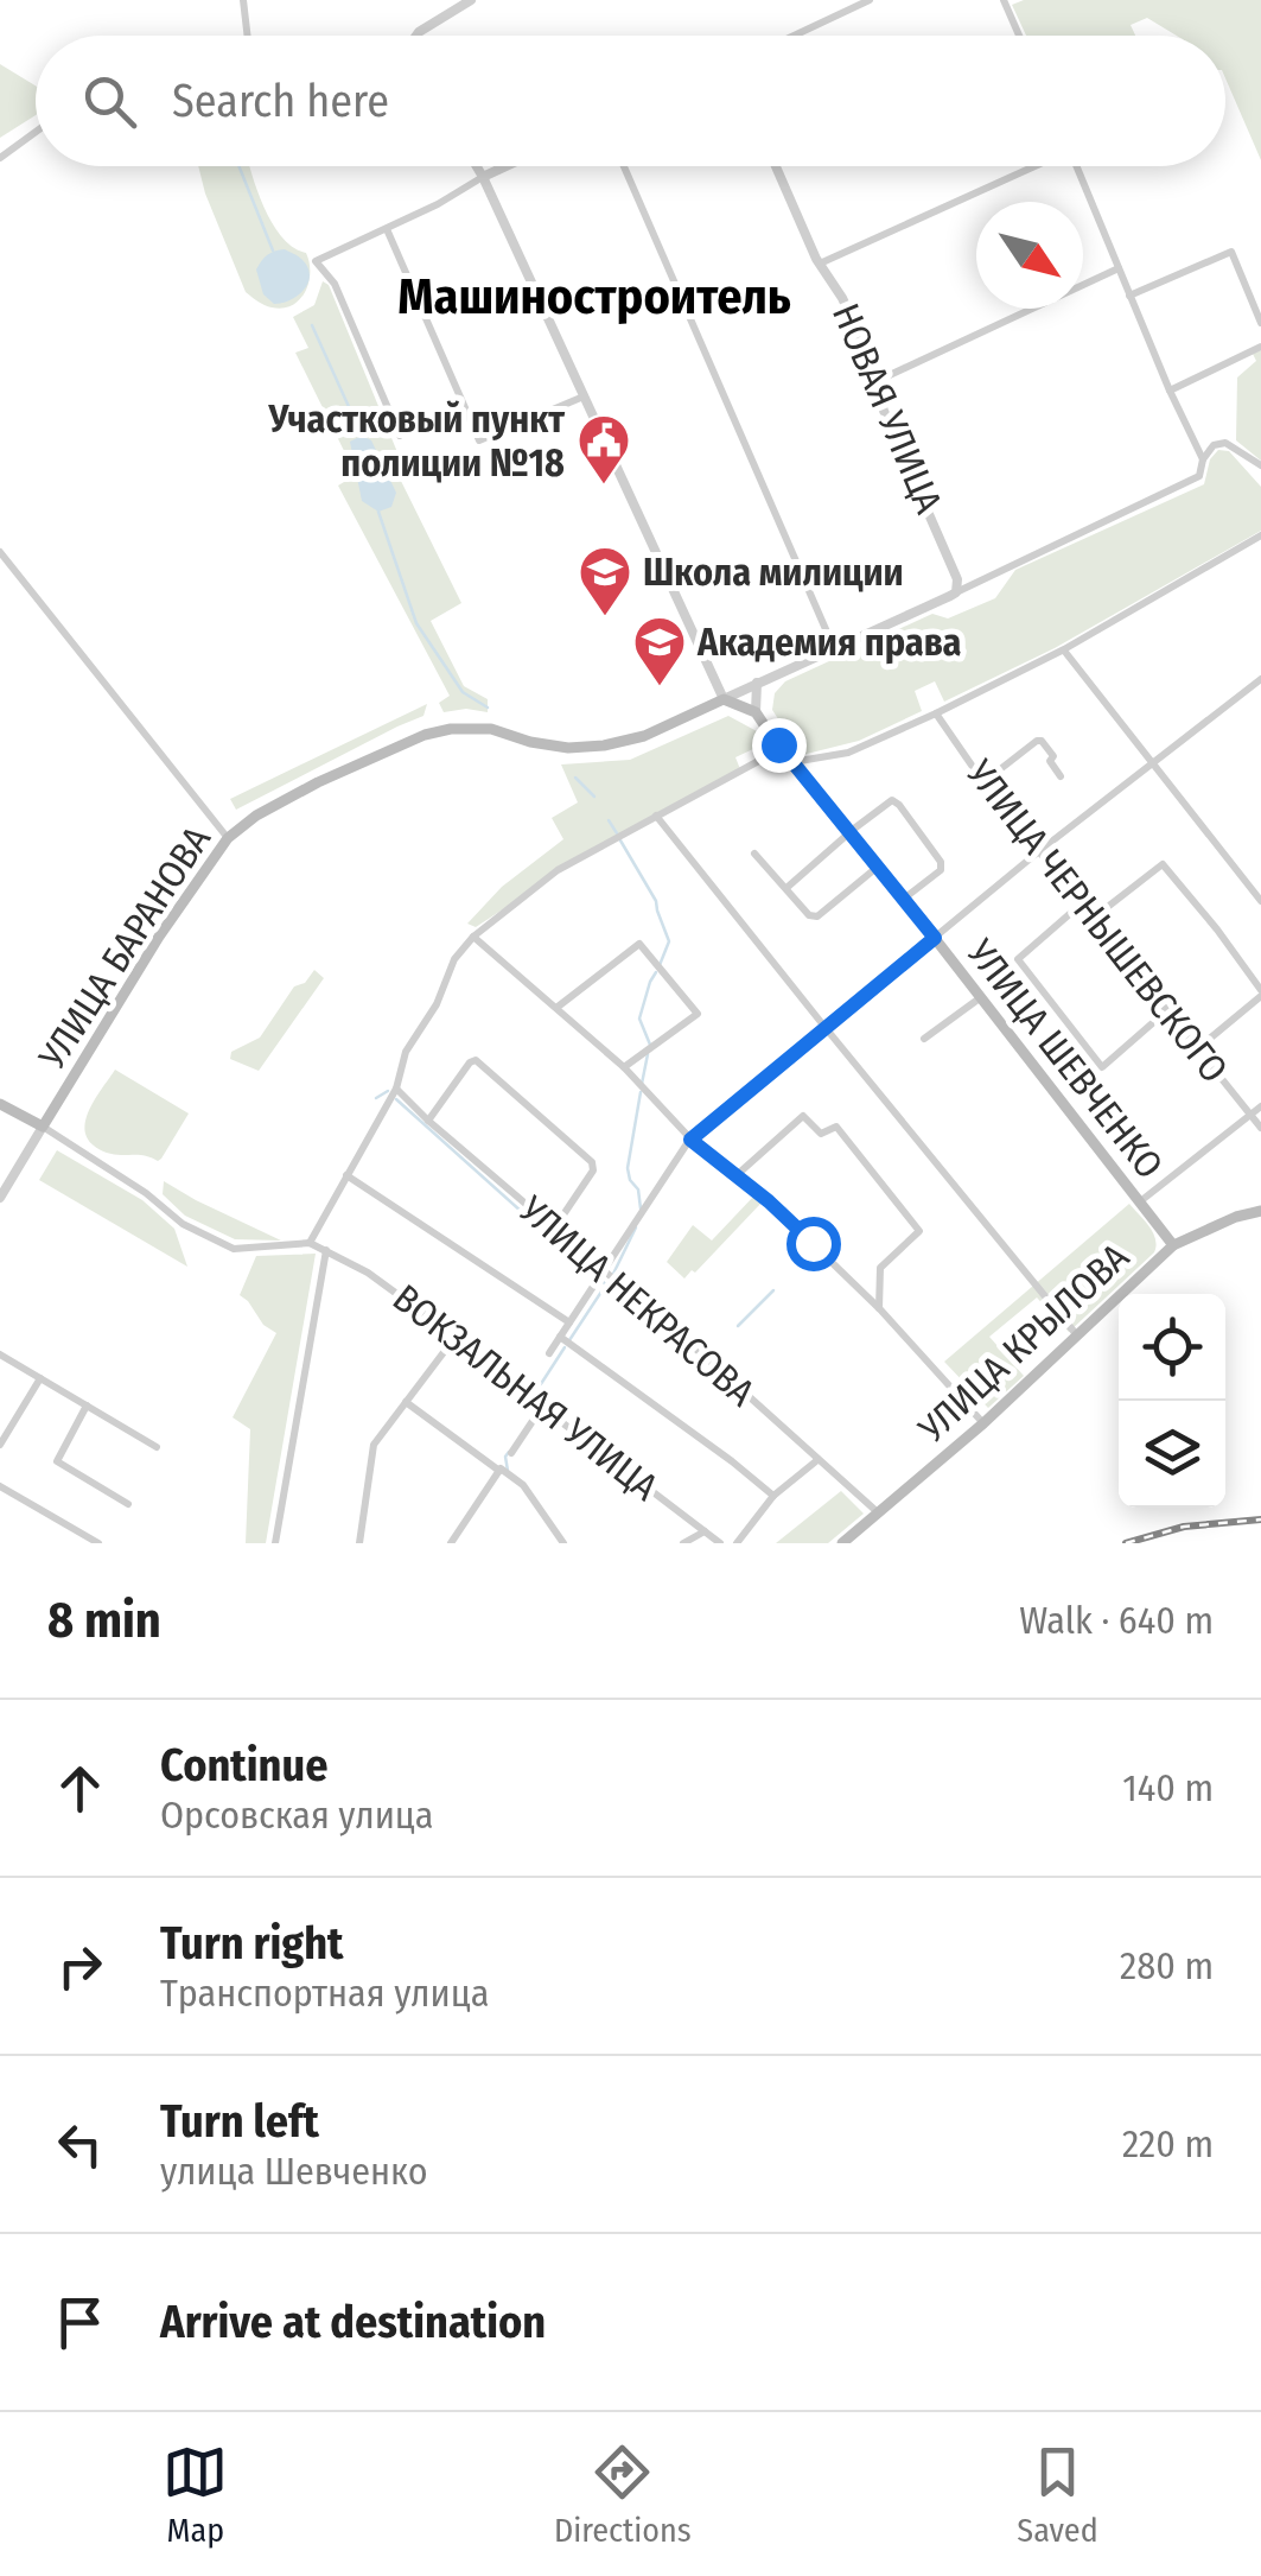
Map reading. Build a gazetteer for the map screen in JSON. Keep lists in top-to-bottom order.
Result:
{
  "streets": {
    "main road": ["УЛИЦА БАРАНОВА", "УЛИЦА ШЕВЧЕНКО", "УЛИЦА КРЫЛОВА"],
    "street": [
      "НОВАЯ УЛИЦА",
      "УЛИЦА ЧЕРНЫШЕВСКОГО",
      "УЛИЦА НЕКРАСОВА",
      "ВОКЗАЛЬНАЯ УЛИЦА"
    ]
  },
  "crossings": [
    ["НОВАЯ УЛИЦА", "УЛИЦА БАРАНОВА"],
    ["УЛИЦА ШЕВЧЕНКО", "УЛИЦА КРЫЛОВА"],
    ["УЛИЦА НЕКРАСОВА", "УЛИЦА КРЫЛОВА"]
  ],
  "districts": ["Машиностроитель"],
  "places": {
    "public building": ["Участковый пункт полиции №18"],
    "school or university": ["Школа милиции", "Академия права"]
  },
  "north": "bottom right",
  "page": {
    "search": "Search here",
    "heading": ["8 min", "Walk · 640 m"],
    "list": [
      ["Continue", "Орсовская улица", "140 m"],
      ["Turn right", "Транспортная улица", "280 m"],
      ["Turn left", "улица Шевченко", "220 m"],
      "Arrive at destination"
    ],
    "nav": ["Map", "Directions", "Saved"]
  }
}
